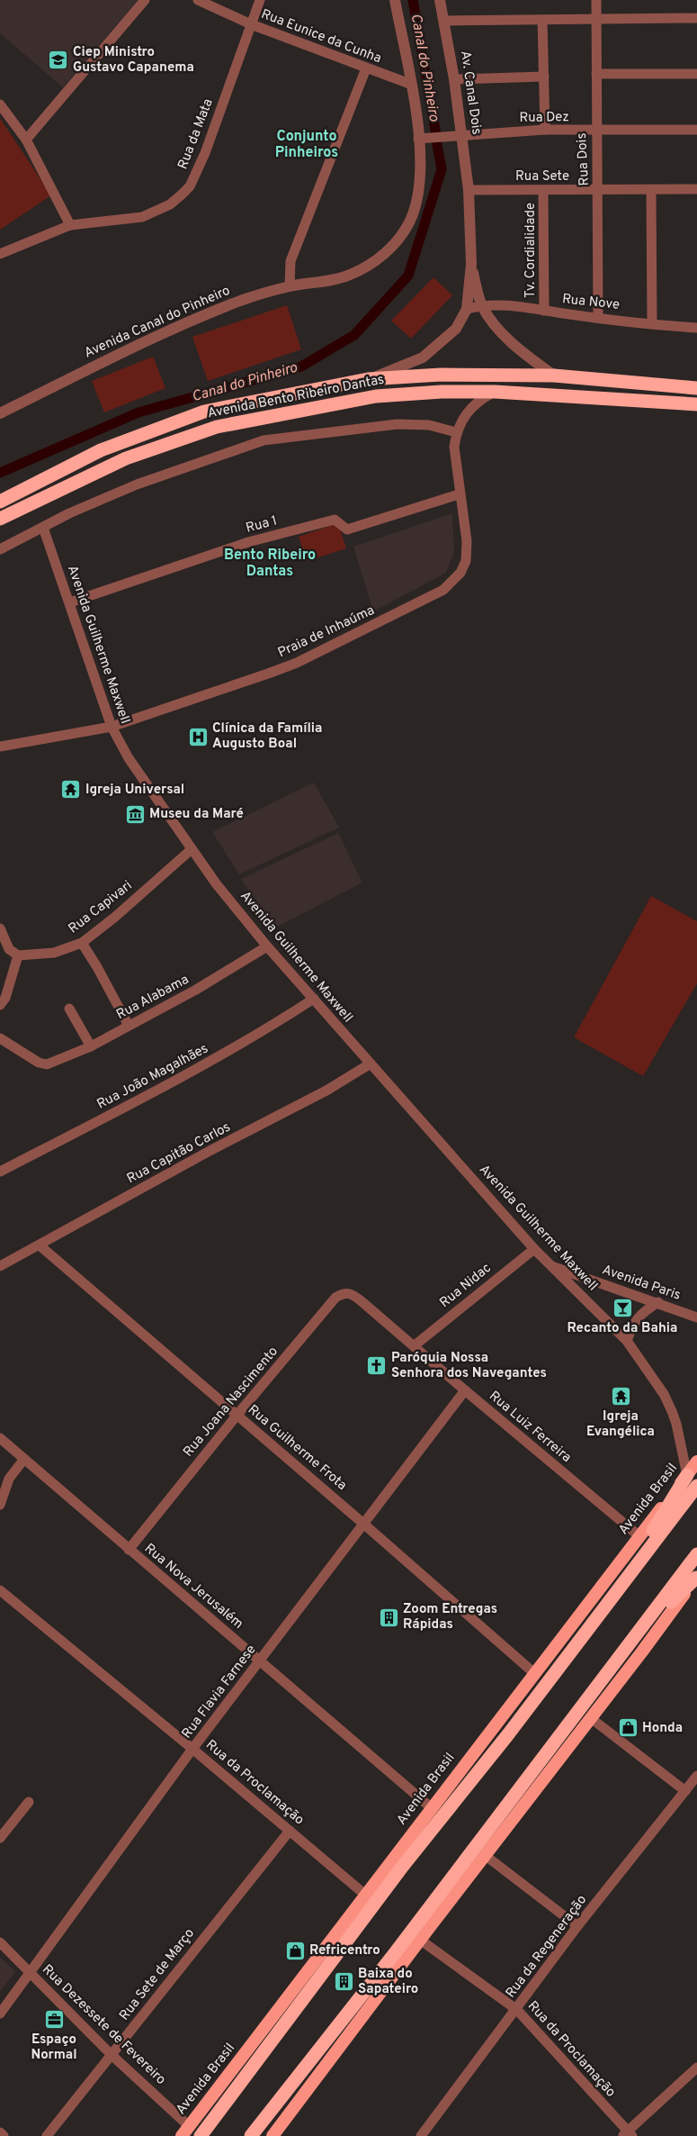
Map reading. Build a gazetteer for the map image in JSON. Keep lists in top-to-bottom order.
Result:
{
  "streets": {
    "highway": ["Avenida Bento Ribeiro Dantas", "Avenida Brasil"],
    "street": [
      "Rua Eunice da Cunha",
      "Av. Canal Dois",
      "Rua Dez",
      "Rua da Mata",
      "Rua Dois",
      "Rua Sete",
      "Tv. Cordialidade",
      "Rua Nove",
      "Avenida Canal do Pinheiro",
      "Rua 1",
      "Praia de Inhaúma",
      "Avenida Guilherme Maxwell",
      "Rua Capivari",
      "Rua Alabama",
      "Rua João Magalhães",
      "Rua Capitão Carlos",
      "Avenida Paris",
      "Rua Nidac",
      "Rua Joana Nascimento",
      "Rua Luiz Ferreira",
      "Rua Guilherme Frota",
      "Rua Nova Jerusalém",
      "Rua Flavia Farnese",
      "Rua da Proclamação",
      "Rua da Regeneração",
      "Rua Sete de Março",
      "Rua Dezessete de Fevereiro"
    ]
  },
  "crossings": [
    ["Rua Eunice da Cunha", "Rua da Mata"],
    ["Rua Eunice da Cunha", "Avenida Canal do Pinheiro"],
    ["Av. Canal Dois", "Rua Dez"],
    ["Av. Canal Dois", "Rua Sete"],
    ["Rua Dez", "Rua Dois"],
    ["Rua Dez", "Avenida Canal do Pinheiro"],
    ["Rua Dois", "Rua Sete"],
    ["Rua Dois", "Rua Nove"],
    ["Rua Sete", "Tv. Cordialidade"],
    ["Tv. Cordialidade", "Rua Nove"],
    ["Avenida Bento Ribeiro Dantas", "Praia de Inhaúma"],
    ["Rua 1", "Praia de Inhaúma"],
    ["Rua 1", "Avenida Guilherme Maxwell"],
    ["Praia de Inhaúma", "Avenida Guilherme Maxwell"],
    ["Avenida Guilherme Maxwell", "Rua Capivari"],
    ["Avenida Guilherme Maxwell", "Rua Alabama"],
    ["Avenida Guilherme Maxwell", "Rua João Magalhães"],
    ["Avenida Guilherme Maxwell", "Rua Capitão Carlos"],
    ["Avenida Guilherme Maxwell", "Avenida Paris"],
    ["Avenida Guilherme Maxwell", "Rua Nidac"],
    ["Avenida Guilherme Maxwell", "Avenida Brasil"],
    ["Rua Capitão Carlos", "Rua Guilherme Frota"],
    ["Rua Nidac", "Rua Luiz Ferreira"],
    ["Rua Joana Nascimento", "Rua Luiz Ferreira"],
    ["Rua Joana Nascimento", "Rua Guilherme Frota"],
    ["Rua Joana Nascimento", "Rua Nova Jerusalém"],
    ["Rua Luiz Ferreira", "Avenida Brasil"],
    ["Rua Luiz Ferreira", "Rua Flavia Farnese"],
    ["Rua Guilherme Frota", "Avenida Brasil"],
    ["Rua Guilherme Frota", "Rua Flavia Farnese"],
    ["Avenida Brasil", "Rua Nova Jerusalém"],
    ["Avenida Brasil", "Rua da Proclamação"],
    ["Avenida Brasil", "Rua Dezessete de Fevereiro"],
    ["Rua Nova Jerusalém", "Rua Flavia Farnese"],
    ["Rua Flavia Farnese", "Rua da Proclamação"],
    ["Rua Flavia Farnese", "Rua Dezessete de Fevereiro"],
    ["Rua da Proclamação", "Rua da Regeneração"],
    ["Rua da Proclamação", "Rua Sete de Março"],
    ["Rua Sete de Março", "Rua Dezessete de Fevereiro"]
  ],
  "districts": ["Conjunto Pinheiros", "Bento Ribeiro Dantas"],
  "water": ["Canal do Pinheiro"],
  "places": {
    "school or university": ["Ciep Ministro Gustavo Capanema"],
    "hospital": ["Clínica da Família Augusto Boal"],
    "temple": ["Igreja Universal", "Igreja Evangélica"],
    "museum": ["Museu da Maré"],
    "bar": ["Recanto da Bahia"],
    "church": ["Paróquia Nossa Senhora dos Navegantes"],
    "building": ["Zoom Entregas Rápidas", "Baixa do Sapateiro"],
    "shop": ["Honda", "Refricentro"],
    "office": ["Espaço Normal"]
  }
}
